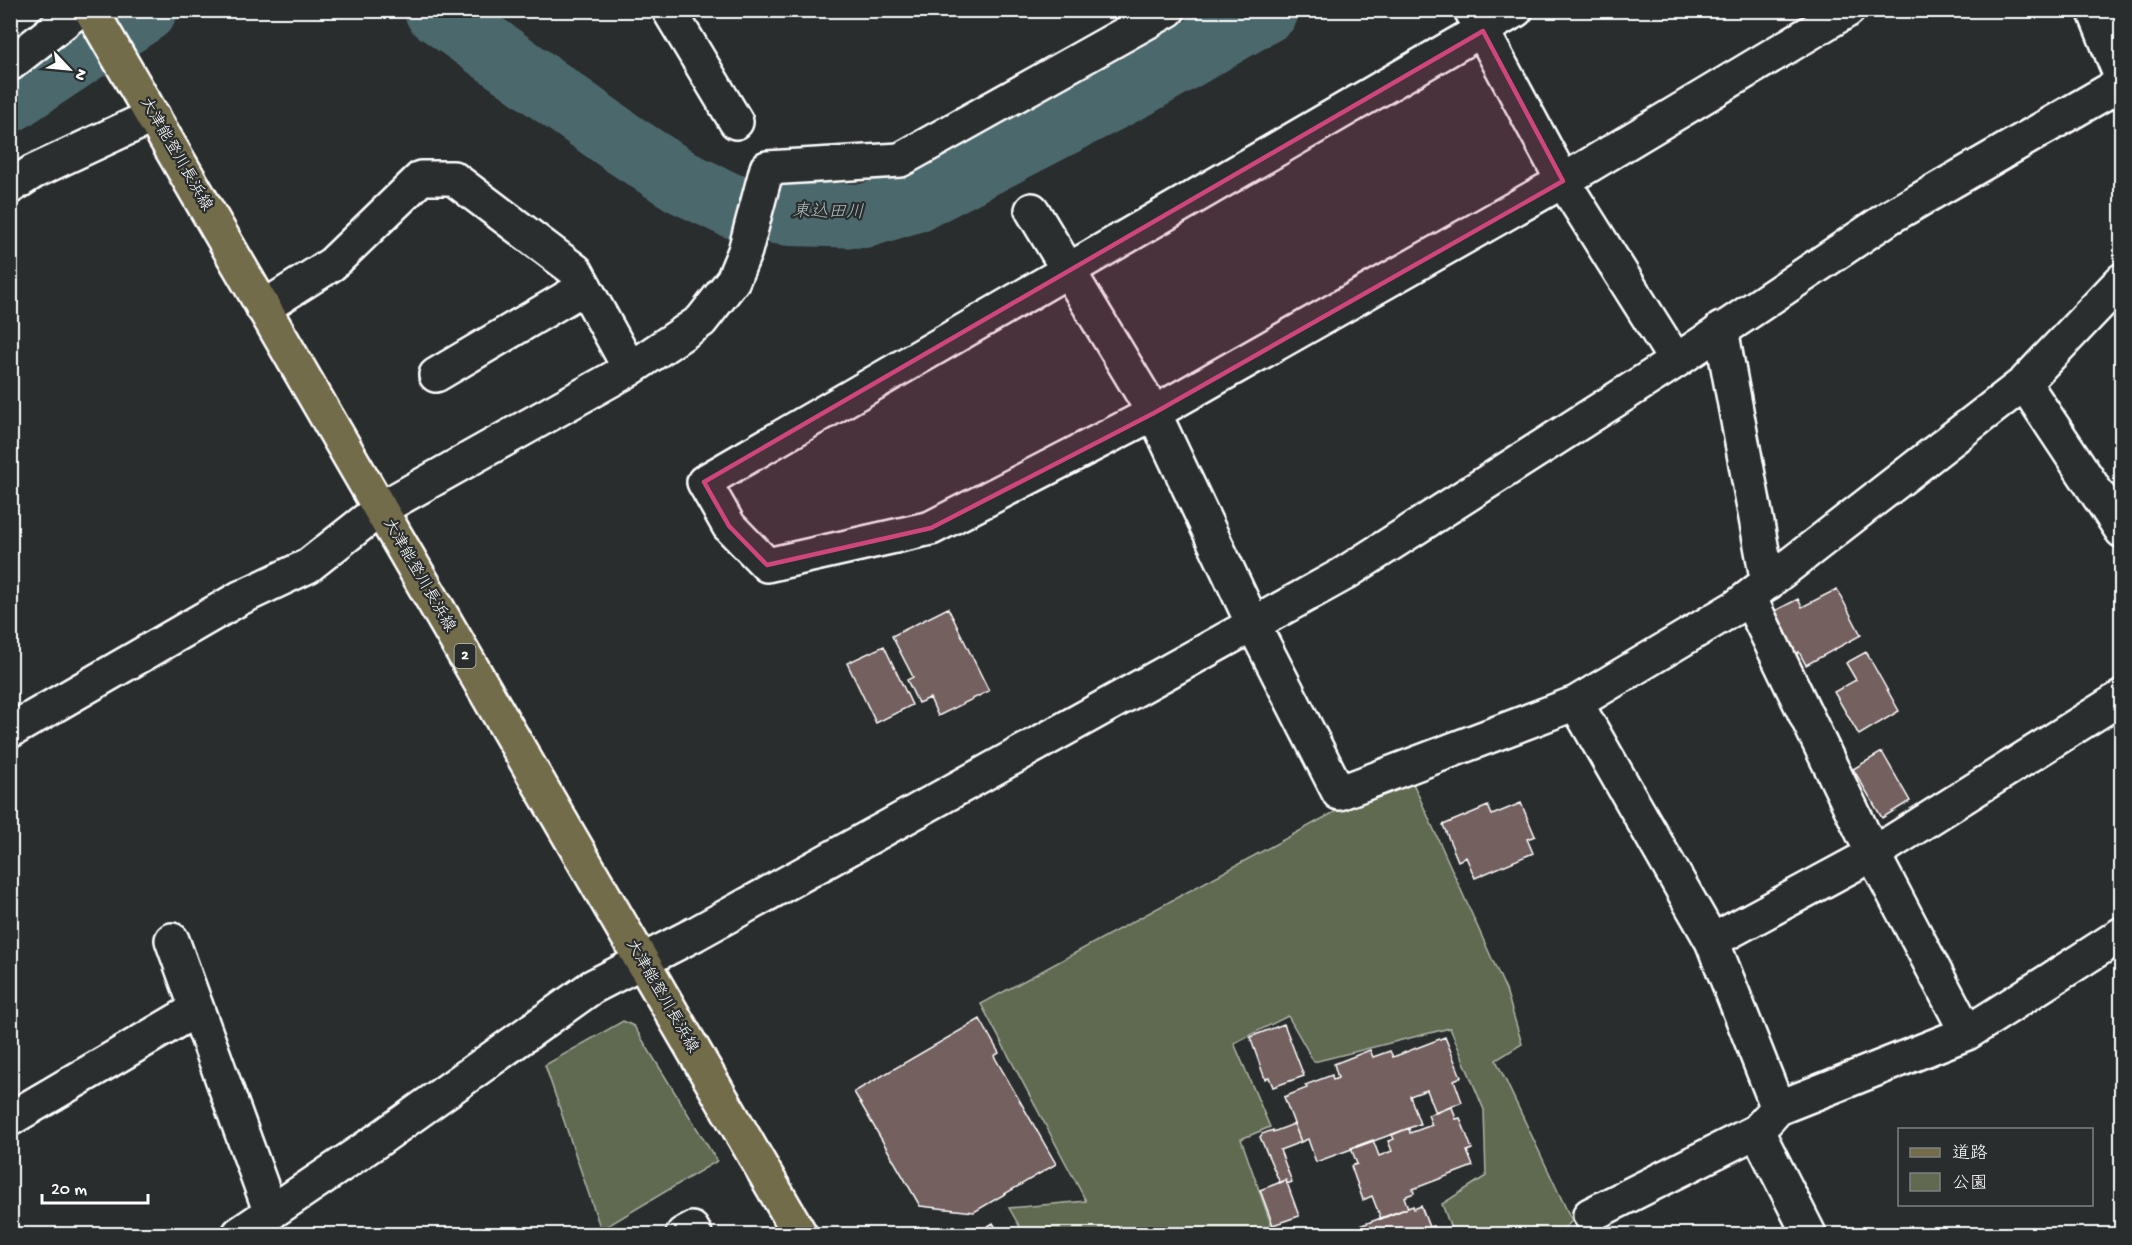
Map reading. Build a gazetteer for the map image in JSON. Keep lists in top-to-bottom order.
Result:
{
  "streets": {
    "main road": ["大津能登川長浜線", "2"]
  },
  "water": ["東込田川"],
  "legend": ["道路", "公園"],
  "scale_bar": "20 m",
  "north": "bottom right"
}
